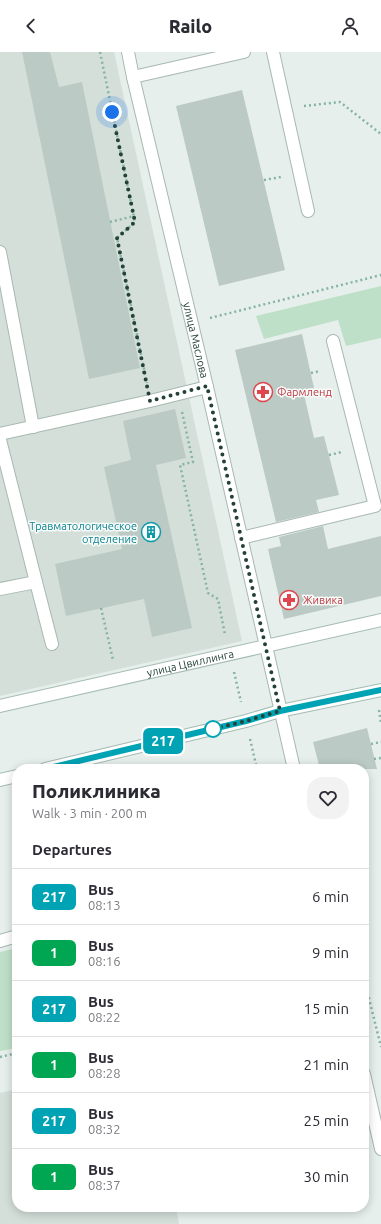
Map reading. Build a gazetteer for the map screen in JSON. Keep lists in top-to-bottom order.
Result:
{
  "streets": {
    "street": ["улица Маслова", "улица Цвиллинга"]
  },
  "crossings": [
    ["улица Маслова", "улица Цвиллинга"]
  ],
  "places": {
    "pharmacy": ["Фармленд", "Живика"],
    "building": ["Травматологическое отделение"]
  },
  "lines": ["bus line 217"],
  "page": {
    "header": "Railo",
    "on_map": "217",
    "heading": [
      ["Поликлиника", "Walk · 3 min · 200 m"],
      "Departures"
    ],
    "list": [
      {
        "mark": "217",
        "name": "Bus",
        "note": "08:13",
        "value": "6 min"
      },
      {
        "mark": "1",
        "name": "Bus",
        "note": "08:16",
        "value": "9 min"
      },
      {
        "mark": "217",
        "name": "Bus",
        "note": "08:22",
        "value": "15 min"
      },
      {
        "mark": "1",
        "name": "Bus",
        "note": "08:28",
        "value": "21 min"
      },
      {
        "mark": "217",
        "name": "Bus",
        "note": "08:32",
        "value": "25 min"
      },
      {
        "mark": "1",
        "name": "Bus",
        "note": "08:37",
        "value": "30 min"
      }
    ]
  }
}
